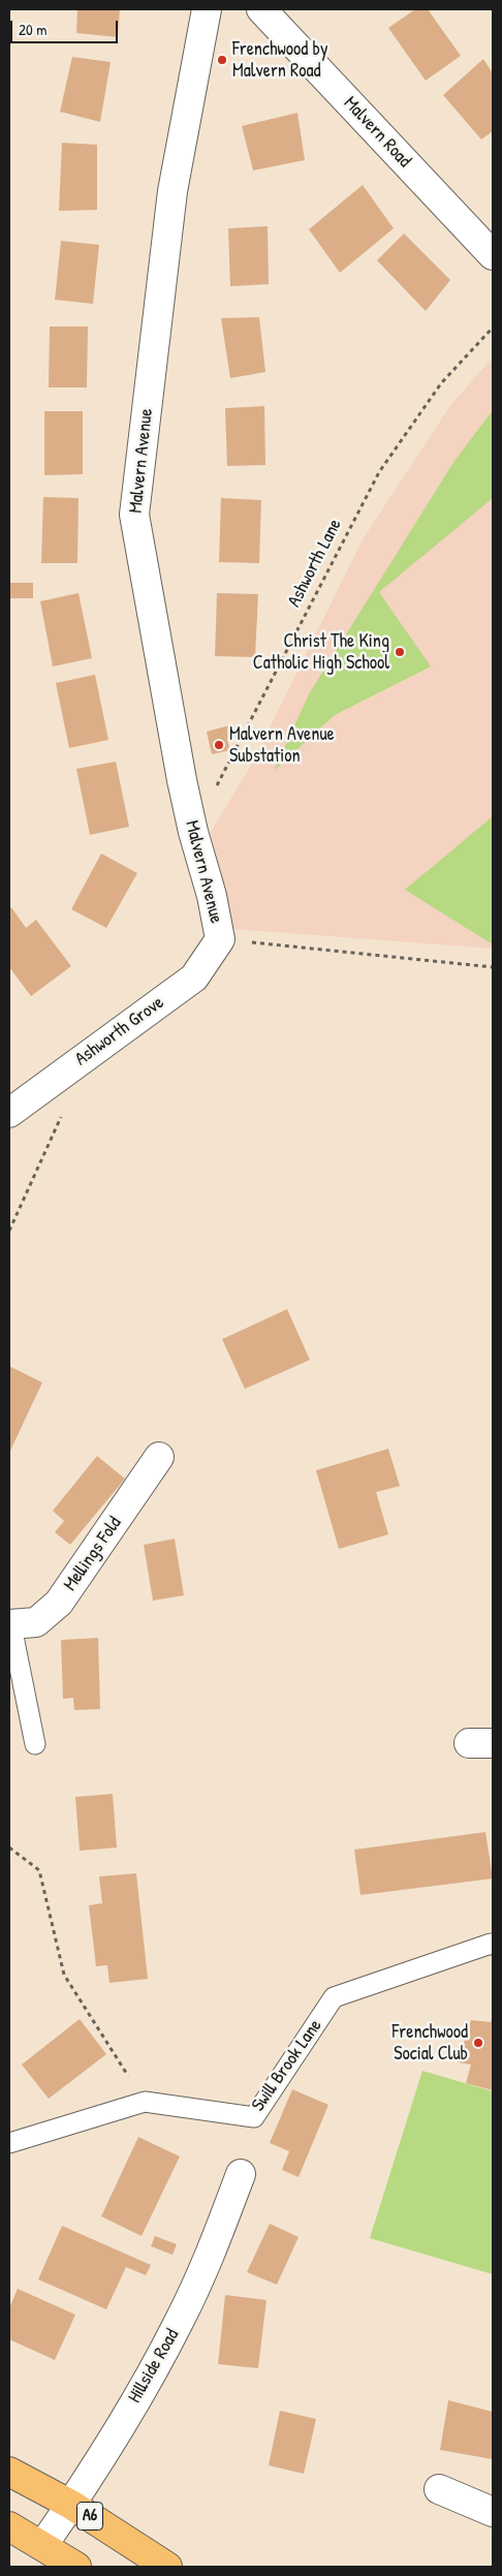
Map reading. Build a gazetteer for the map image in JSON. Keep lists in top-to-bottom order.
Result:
{
  "streets": {
    "highway": ["A6"],
    "street": [
      "Malvern Road",
      "Malvern Avenue",
      "Ashworth Grove",
      "Mellings Fold",
      "Hillside Road"
    ],
    "lane": ["Swill Brook Lane"],
    "path": ["Ashworth Lane"]
  },
  "crossings": [
    ["Malvern Avenue", "Ashworth Grove"],
    ["Hillside Road", "A6"]
  ],
  "places": [
    "Frenchwood by Malvern Road",
    "Christ The King Catholic High School",
    "Malvern Avenue Substation",
    "Frenchwood Social Club"
  ],
  "scale_bar": "20 m"
}
